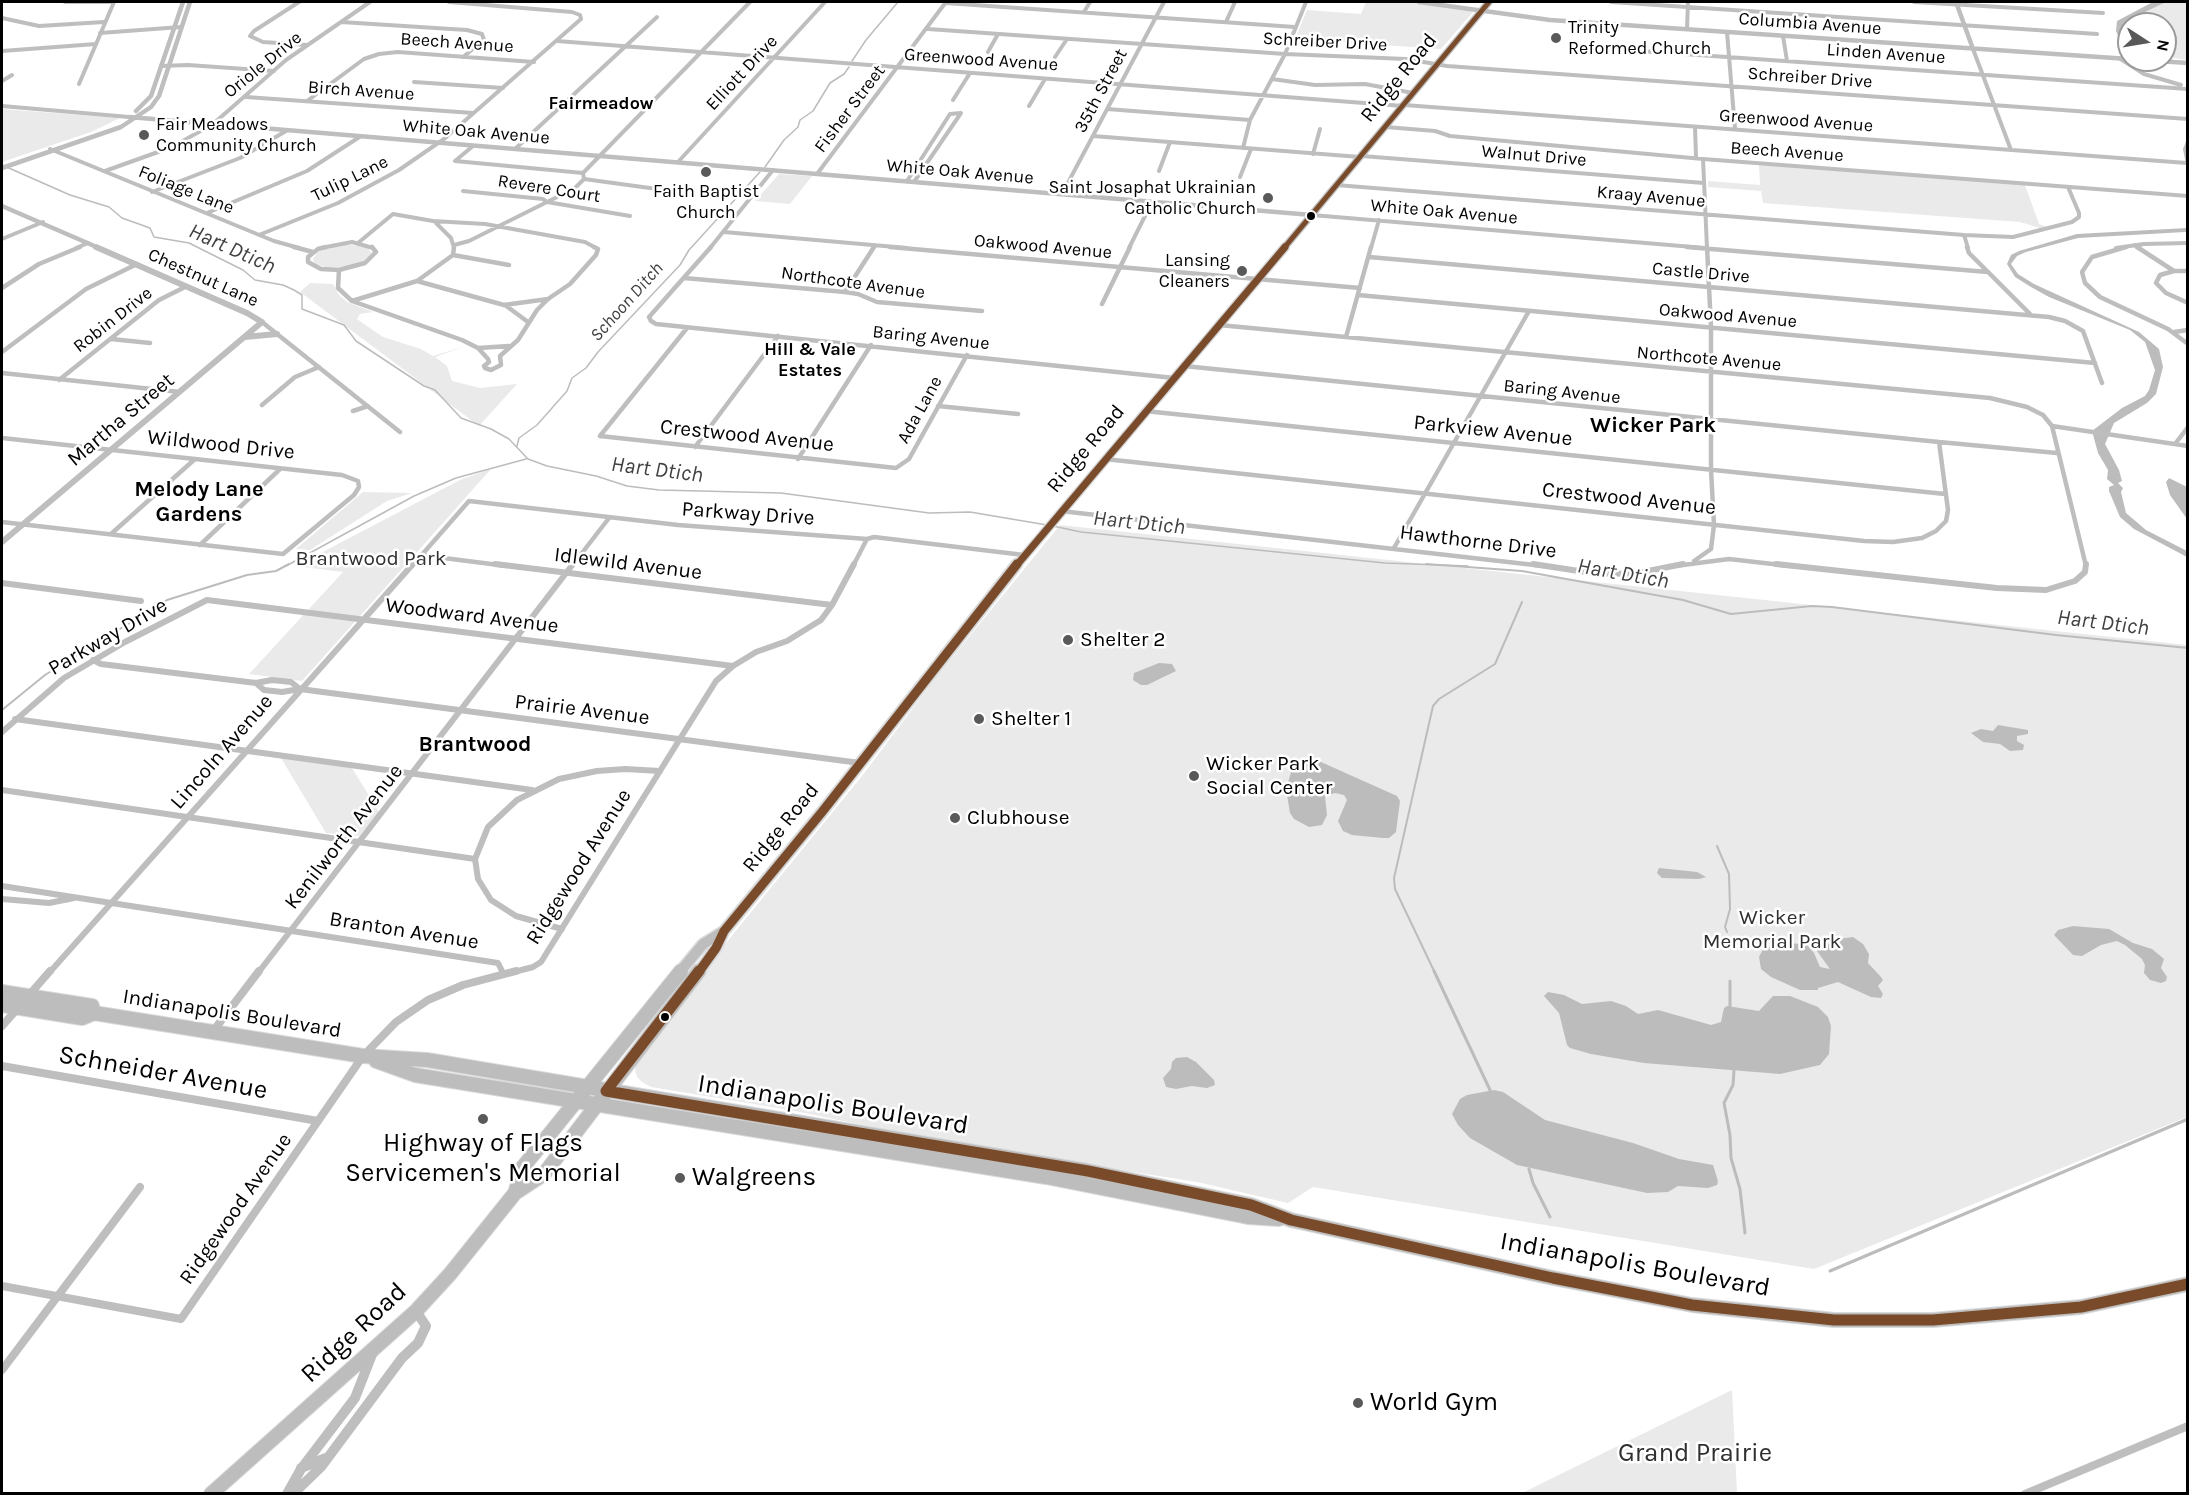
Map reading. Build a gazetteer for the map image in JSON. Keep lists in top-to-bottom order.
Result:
{
  "streets": {
    "main road": ["Ridge Road", "Indianapolis Boulevard"],
    "street": [
      "Columbia Avenue",
      "Schreiber Drive",
      "Beech Avenue",
      "Linden Avenue",
      "Greenwood Avenue",
      "Oriole Drive",
      "Elliott Drive",
      "Birch Avenue",
      "35th Street",
      "Fisher Street",
      "White Oak Avenue",
      "Walnut Drive",
      "Tulip Lane",
      "Revere Court",
      "Foliage Lane",
      "Kraay Avenue",
      "Oakwood Avenue",
      "Castle Drive",
      "Chestnut Lane",
      "Northcote Avenue",
      "Robin Drive",
      "Baring Avenue",
      "Ada Lane",
      "Martha Street",
      "Parkview Avenue",
      "Crestwood Avenue",
      "Wildwood Drive",
      "Parkway Drive",
      "Hawthorne Drive",
      "Idlewild Avenue",
      "Woodward Avenue",
      "Prairie Avenue",
      "Lincoln Avenue",
      "Kenilworth Avenue",
      "Ridgewood Avenue",
      "Branton Avenue",
      "Schneider Avenue"
    ]
  },
  "crossings": [
    ["Columbia Avenue", "Ridge Road"],
    ["Schreiber Drive", "Ridge Road"],
    ["Schreiber Drive", "35th Street"],
    ["Schreiber Drive", "Fisher Street"],
    ["Beech Avenue", "Ridge Road"],
    ["Beech Avenue", "Birch Avenue"],
    ["Beech Avenue", "Tulip Lane"],
    ["Beech Avenue", "Kraay Avenue"],
    ["Greenwood Avenue", "Elliott Drive"],
    ["Greenwood Avenue", "Ridge Road"],
    ["Greenwood Avenue", "35th Street"],
    ["Greenwood Avenue", "Fisher Street"],
    ["Greenwood Avenue", "Tulip Lane"],
    ["Oriole Drive", "Birch Avenue"],
    ["Oriole Drive", "White Oak Avenue"],
    ["Oriole Drive", "Foliage Lane"],
    ["Elliott Drive", "White Oak Avenue"],
    ["Ridge Road", "White Oak Avenue"],
    ["Ridge Road", "Walnut Drive"],
    ["Ridge Road", "Kraay Avenue"],
    ["Ridge Road", "Oakwood Avenue"],
    ["Ridge Road", "Northcote Avenue"],
    ["Ridge Road", "Baring Avenue"],
    ["Ridge Road", "Parkview Avenue"],
    ["Ridge Road", "Crestwood Avenue"],
    ["Ridge Road", "Parkway Drive"],
    ["Ridge Road", "Hawthorne Drive"],
    ["Ridge Road", "Prairie Avenue"],
    ["Ridge Road", "Indianapolis Boulevard"],
    ["Birch Avenue", "Tulip Lane"],
    ["35th Street", "White Oak Avenue"],
    ["35th Street", "Walnut Drive"],
    ["Fisher Street", "White Oak Avenue"],
    ["White Oak Avenue", "Tulip Lane"],
    ["Tulip Lane", "Foliage Lane"],
    ["Oakwood Avenue", "Castle Drive"],
    ["Chestnut Lane", "Robin Drive"],
    ["Chestnut Lane", "Martha Street"],
    ["Northcote Avenue", "Baring Avenue"],
    ["Baring Avenue", "Ada Lane"],
    ["Baring Avenue", "Crestwood Avenue"],
    ["Ada Lane", "Crestwood Avenue"],
    ["Martha Street", "Wildwood Drive"],
    ["Parkview Avenue", "Crestwood Avenue"],
    ["Parkway Drive", "Woodward Avenue"],
    ["Parkway Drive", "Prairie Avenue"],
    ["Parkway Drive", "Lincoln Avenue"],
    ["Parkway Drive", "Kenilworth Avenue"],
    ["Parkway Drive", "Ridgewood Avenue"],
    ["Idlewild Avenue", "Lincoln Avenue"],
    ["Idlewild Avenue", "Kenilworth Avenue"],
    ["Idlewild Avenue", "Ridgewood Avenue"],
    ["Woodward Avenue", "Lincoln Avenue"],
    ["Woodward Avenue", "Kenilworth Avenue"],
    ["Woodward Avenue", "Ridgewood Avenue"],
    ["Prairie Avenue", "Lincoln Avenue"],
    ["Prairie Avenue", "Kenilworth Avenue"],
    ["Prairie Avenue", "Ridgewood Avenue"],
    ["Lincoln Avenue", "Branton Avenue"],
    ["Lincoln Avenue", "Indianapolis Boulevard"],
    ["Kenilworth Avenue", "Branton Avenue"],
    ["Kenilworth Avenue", "Indianapolis Boulevard"],
    ["Ridgewood Avenue", "Branton Avenue"],
    ["Ridgewood Avenue", "Indianapolis Boulevard"],
    ["Ridgewood Avenue", "Schneider Avenue"]
  ],
  "districts": [
    "Fairmeadow",
    "Hill & Vale Estates",
    "Wicker Park",
    "Melody Lane Gardens",
    "Brantwood"
  ],
  "water": ["Hart Dtich", "Schoon Ditch"],
  "parks": ["Brantwood Park", "Wicker Memorial Park", "Grand Prairie"],
  "places": [
    "Trinity Reformed Church",
    "Fair Meadows Community Church",
    "Faith Baptist Church",
    "Saint Josaphat Ukrainian Catholic Church",
    "Lansing Cleaners",
    "Shelter 2",
    "Shelter 1",
    "Wicker Park Social Center",
    "Clubhouse",
    "Highway of Flags Servicemen's Memorial",
    "Walgreens",
    "World Gym"
  ],
  "north": "right"
}
